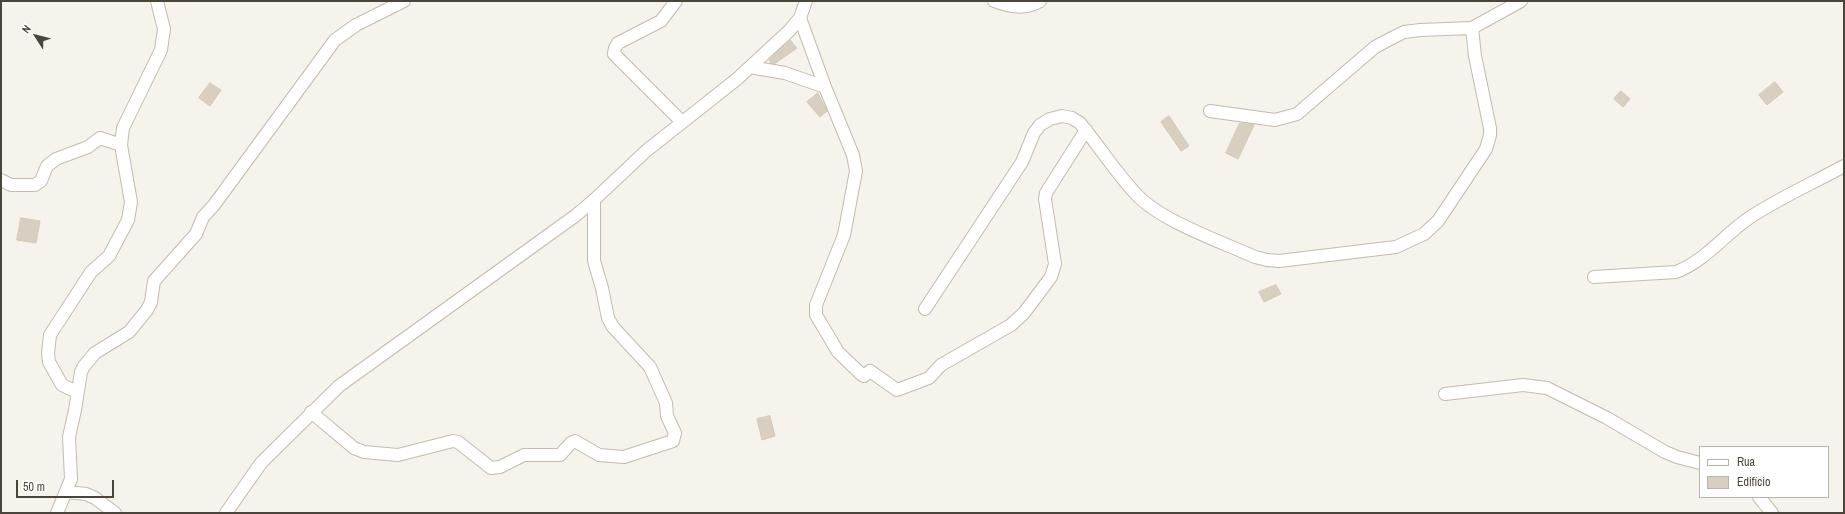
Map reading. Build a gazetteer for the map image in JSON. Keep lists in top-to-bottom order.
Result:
{
  "legend": ["Rua", "Edifício"],
  "scale_bar": "50 m",
  "north": "top left"
}
